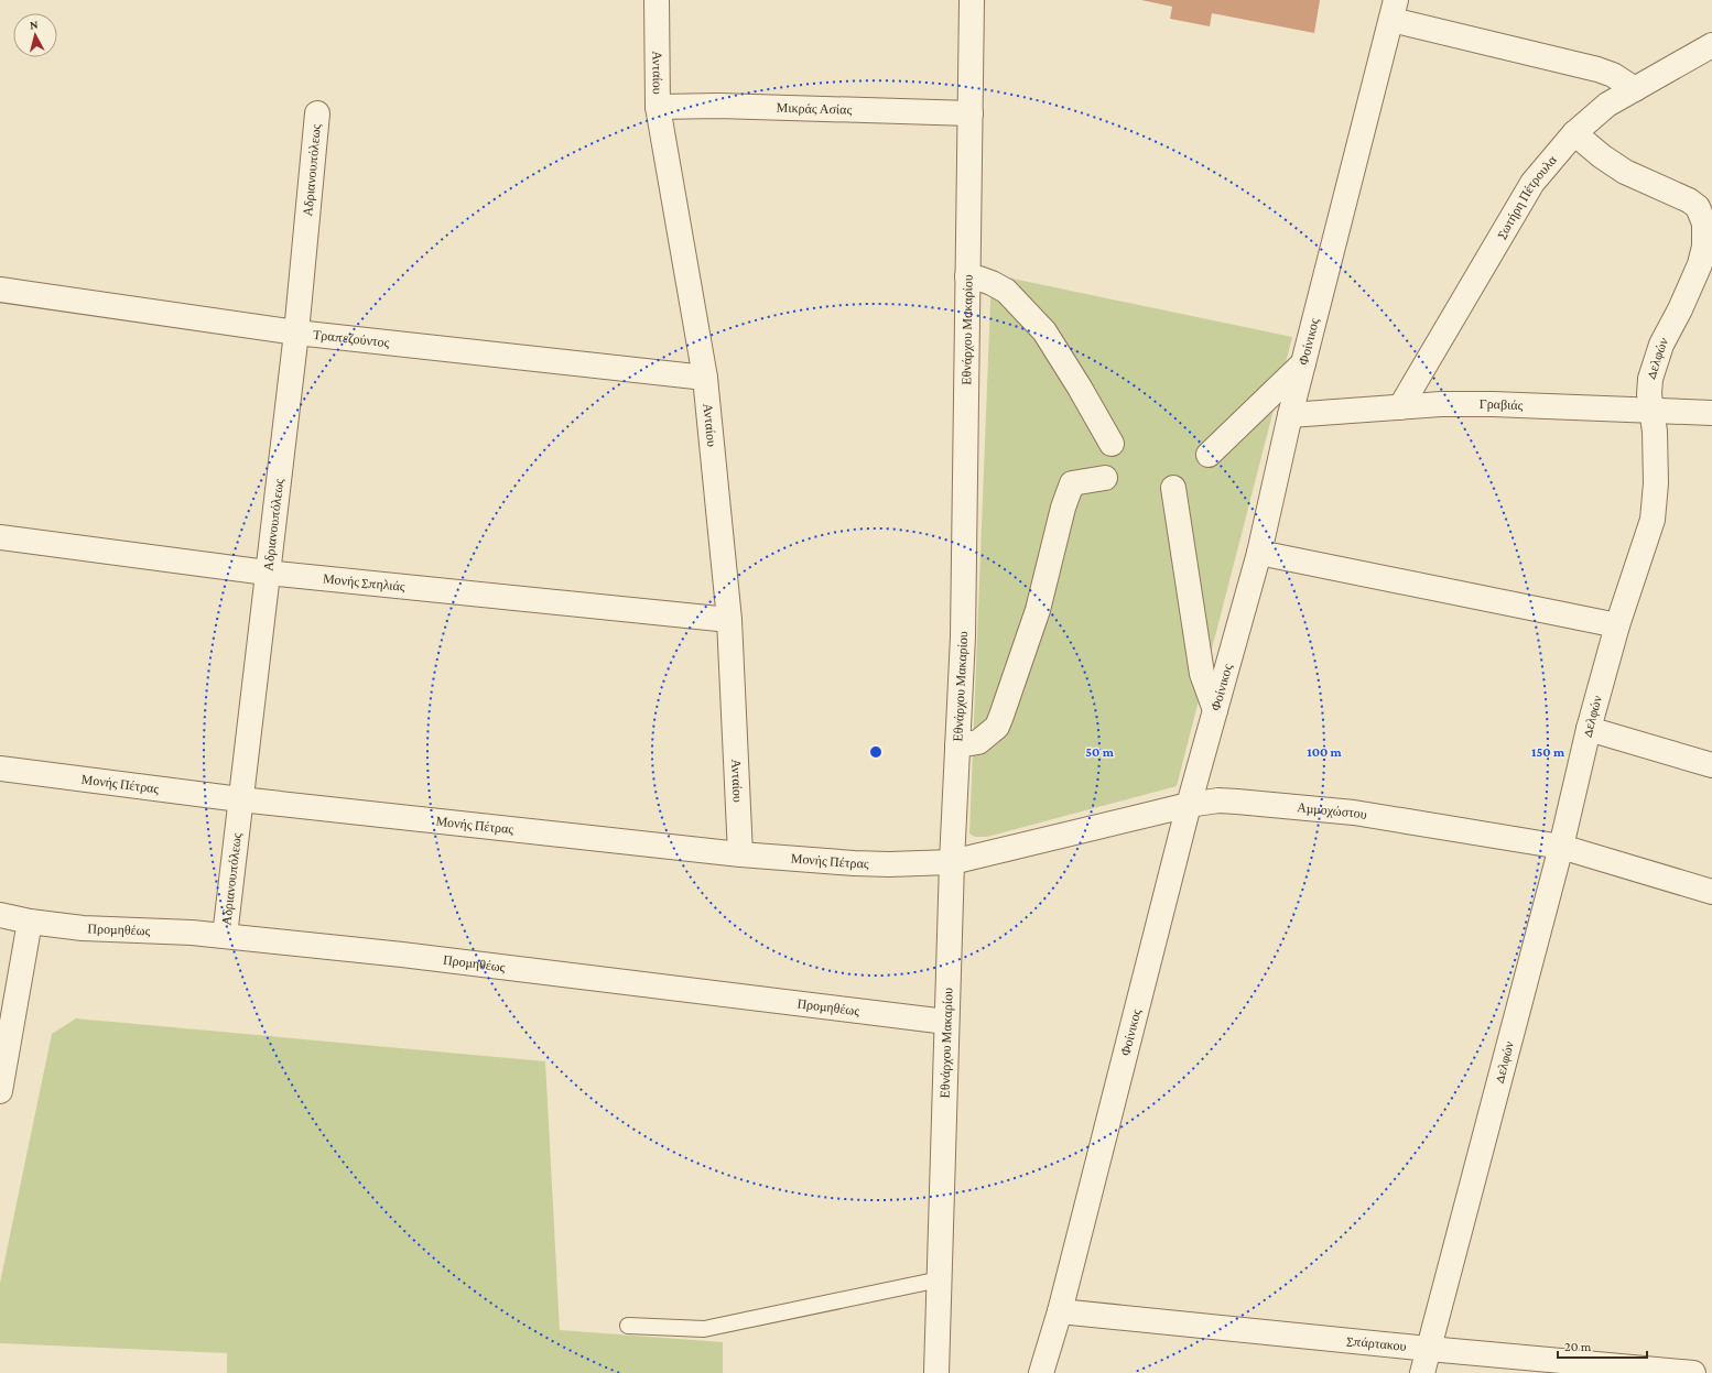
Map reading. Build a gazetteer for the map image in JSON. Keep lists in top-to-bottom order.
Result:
{
  "streets": {
    "street": [
      "Ανταίου",
      "Μικράς Ασίας",
      "Αδριανουπόλεως",
      "Σωτήρη Πέτρουλα",
      "Εθνάρχου Μακαρίου",
      "Τραπεζούντος",
      "Φοίνικος",
      "Δελφών",
      "Γραβιάς",
      "Μονής Σπηλιάς",
      "Μονής Πέτρας",
      "Αμμοχώστου",
      "Προμηθέως",
      "Σπάρτακου"
    ]
  },
  "crossings": [
    ["Ανταίου", "Μικράς Ασίας"],
    ["Ανταίου", "Τραπεζούντος"],
    ["Ανταίου", "Μονής Σπηλιάς"],
    ["Ανταίου", "Μονής Πέτρας"],
    ["Μικράς Ασίας", "Εθνάρχου Μακαρίου"],
    ["Αδριανουπόλεως", "Τραπεζούντος"],
    ["Αδριανουπόλεως", "Μονής Σπηλιάς"],
    ["Αδριανουπόλεως", "Μονής Πέτρας"],
    ["Αδριανουπόλεως", "Προμηθέως"],
    ["Σωτήρη Πέτρουλα", "Δελφών"],
    ["Σωτήρη Πέτρουλα", "Γραβιάς"],
    ["Εθνάρχου Μακαρίου", "Μονής Πέτρας"],
    ["Εθνάρχου Μακαρίου", "Αμμοχώστου"],
    ["Εθνάρχου Μακαρίου", "Προμηθέως"],
    ["Φοίνικος", "Γραβιάς"],
    ["Φοίνικος", "Αμμοχώστου"],
    ["Φοίνικος", "Σπάρτακου"],
    ["Δελφών", "Γραβιάς"],
    ["Δελφών", "Αμμοχώστου"],
    ["Δελφών", "Σπάρτακου"],
    ["Μονής Πέτρας", "Αμμοχώστου"]
  ],
  "scale_bar": "20 m",
  "north": "top",
  "rings": ["50 m", "100 m", "150 m"]
}
